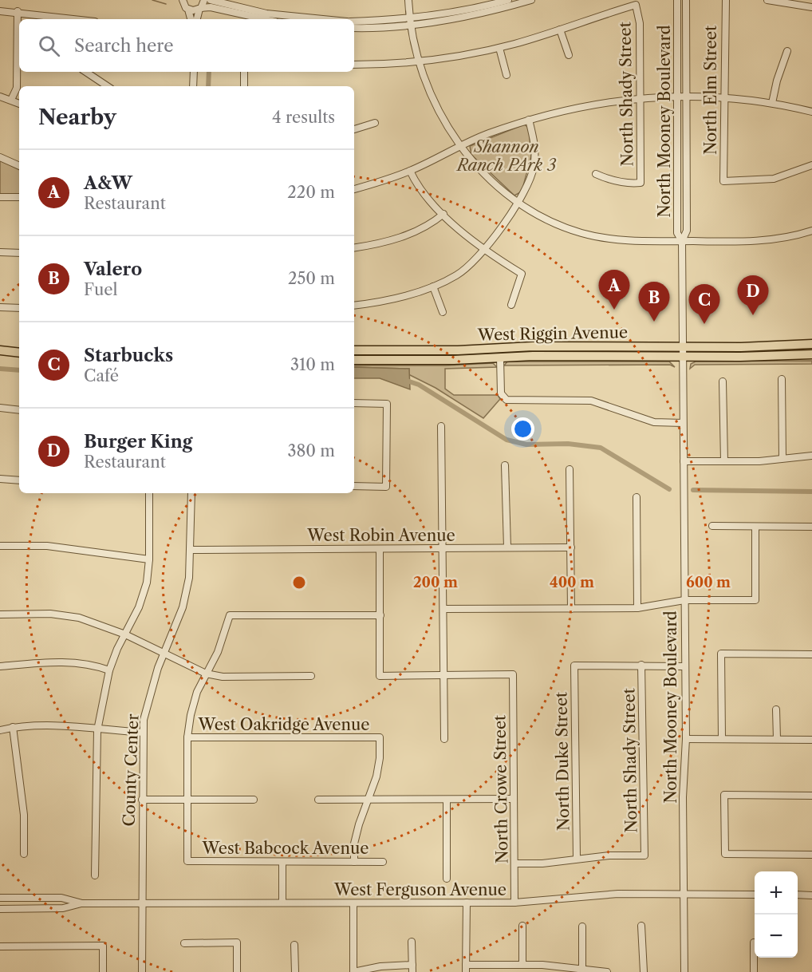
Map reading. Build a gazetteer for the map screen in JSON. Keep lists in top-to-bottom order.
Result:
{
  "streets": {
    "main road": ["West Riggin Avenue"],
    "street": [
      "North Elm Street",
      "North Shady Street",
      "North Mooney Boulevard",
      "West Robin Avenue",
      "West Oakridge Avenue",
      "North Duke Street",
      "County Center",
      "North Crowe Street",
      "West Babcock Avenue",
      "West Ferguson Avenue"
    ]
  },
  "crossings": [
    ["North Shady Street", "North Duke Street"],
    ["North Mooney Boulevard", "West Riggin Avenue"],
    ["North Mooney Boulevard", "West Ferguson Avenue"],
    ["West Robin Avenue", "County Center"],
    ["County Center", "West Ferguson Avenue"],
    ["North Crowe Street", "West Ferguson Avenue"]
  ],
  "parks": ["Shannon Ranch PArk 3"],
  "page": {
    "search": "Search here",
    "heading": ["Nearby", "4 results"],
    "list": [
      {
        "mark": "A",
        "name": "A&W",
        "note": "Restaurant",
        "value": "220 m"
      },
      {
        "mark": "B",
        "name": "Valero",
        "note": "Fuel",
        "value": "250 m"
      },
      {
        "mark": "C",
        "name": "Starbucks",
        "note": "Café",
        "value": "310 m"
      },
      {
        "mark": "D",
        "name": "Burger King",
        "note": "Restaurant",
        "value": "380 m"
      }
    ],
    "pins": [
      "A",
      "D",
      "B",
      "C"
    ],
    "map_buttons": ["+", "−"]
  },
  "rings": ["200 m", "400 m", "600 m"]
}
